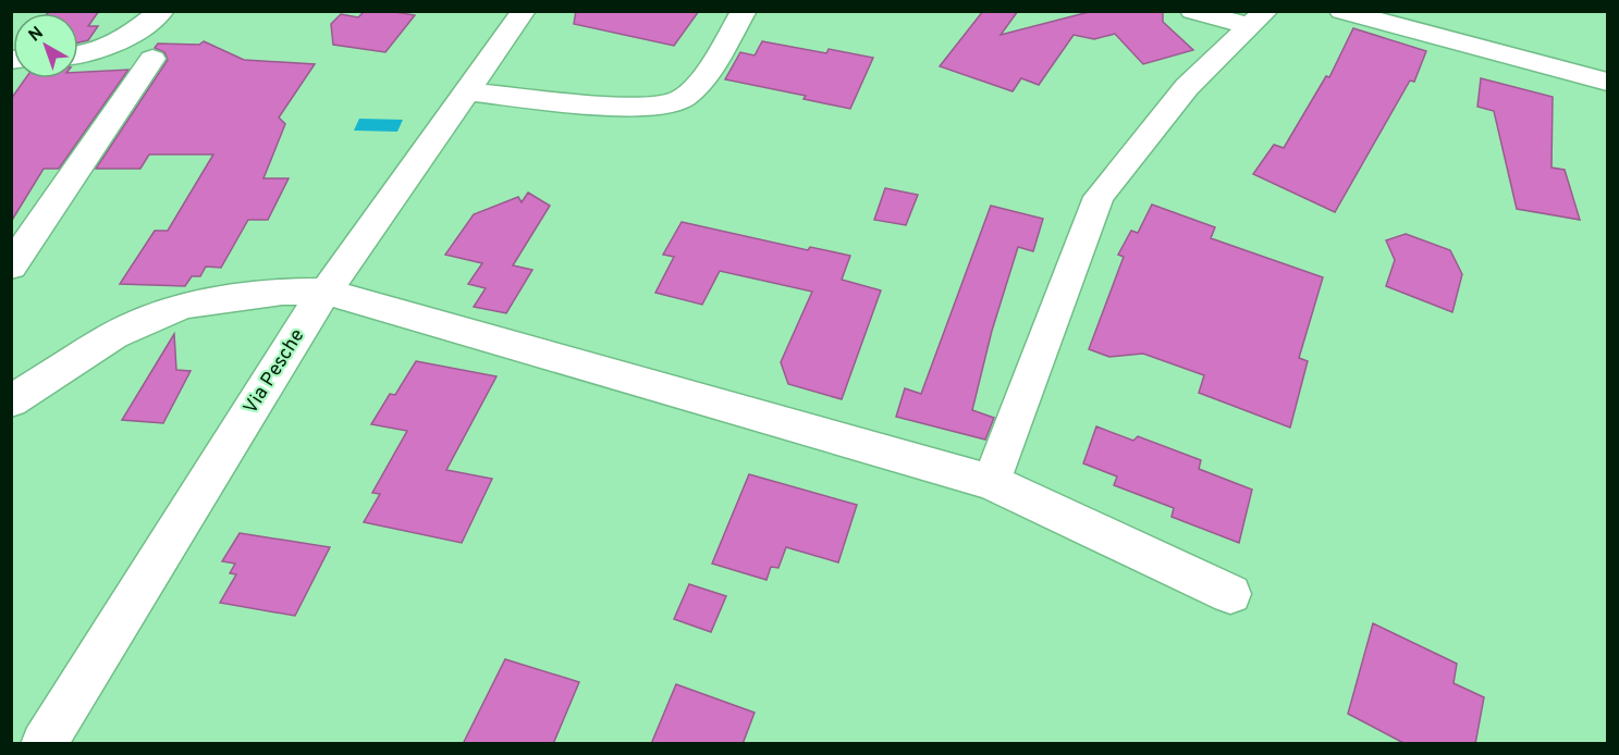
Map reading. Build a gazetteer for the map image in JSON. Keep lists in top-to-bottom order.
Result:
{
  "streets": {
    "street": ["Via Pesche"]
  },
  "north": "top left"
}
